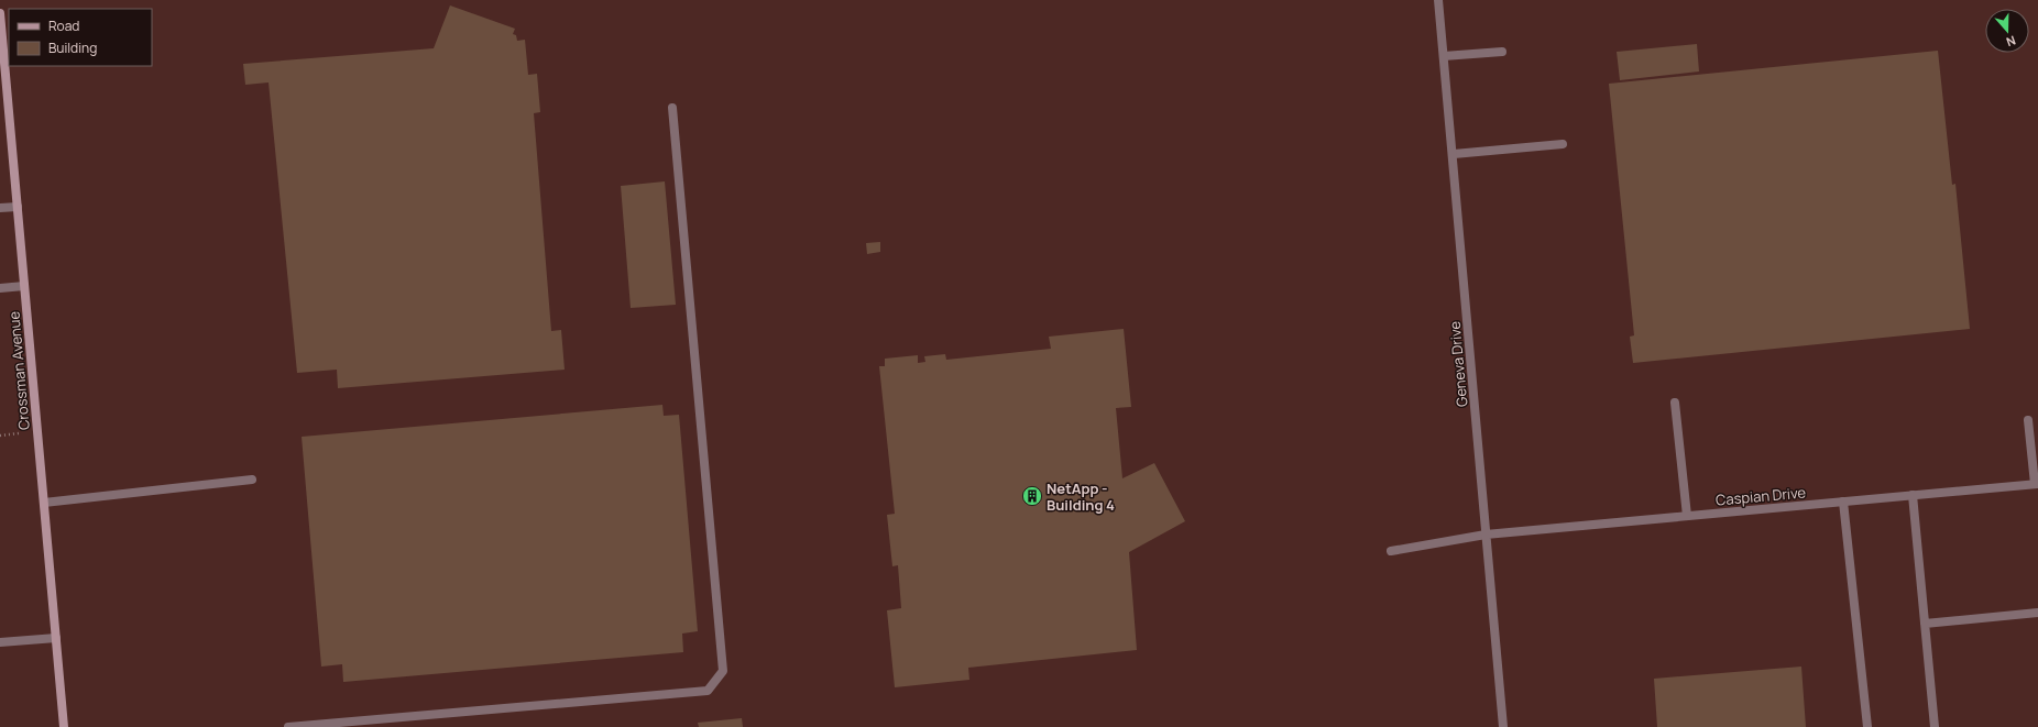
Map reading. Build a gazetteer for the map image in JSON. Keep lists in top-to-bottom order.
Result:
{
  "streets": {
    "street": ["Geneva Drive", "Crossman Avenue", "Caspian Drive"]
  },
  "crossings": [
    ["Geneva Drive", "Caspian Drive"]
  ],
  "places": {
    "building": ["NetApp - Building 4"]
  },
  "legend": ["Road", "Building"],
  "north": "bottom"
}
